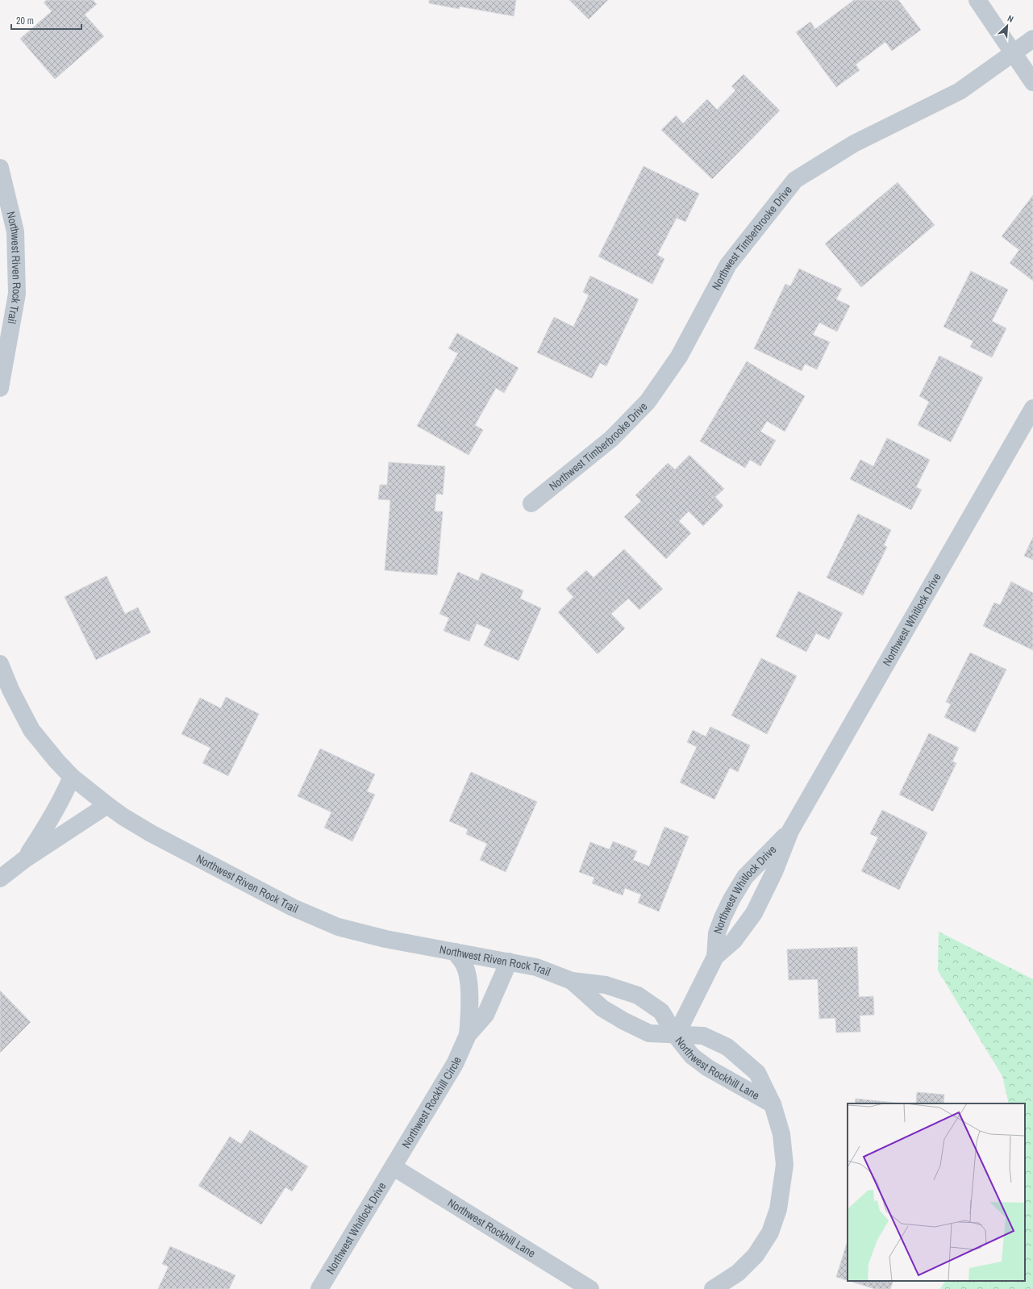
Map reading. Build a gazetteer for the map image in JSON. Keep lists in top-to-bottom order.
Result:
{
  "streets": {
    "street": [
      "Northwest Timberbrooke Drive",
      "Northwest Riven Rock Trail",
      "Northwest Whitlock Drive",
      "Northwest Rockhill Lane",
      "Northwest Rockhill Circle"
    ]
  },
  "crossings": [
    ["Northwest Riven Rock Trail", "Northwest Whitlock Drive"],
    ["Northwest Riven Rock Trail", "Northwest Rockhill Lane"],
    ["Northwest Riven Rock Trail", "Northwest Rockhill Circle"],
    ["Northwest Whitlock Drive", "Northwest Rockhill Lane"],
    ["Northwest Whitlock Drive", "Northwest Rockhill Circle"],
    ["Northwest Rockhill Lane", "Northwest Rockhill Circle"]
  ],
  "scale_bar": "20 m",
  "north": "top right"
}
